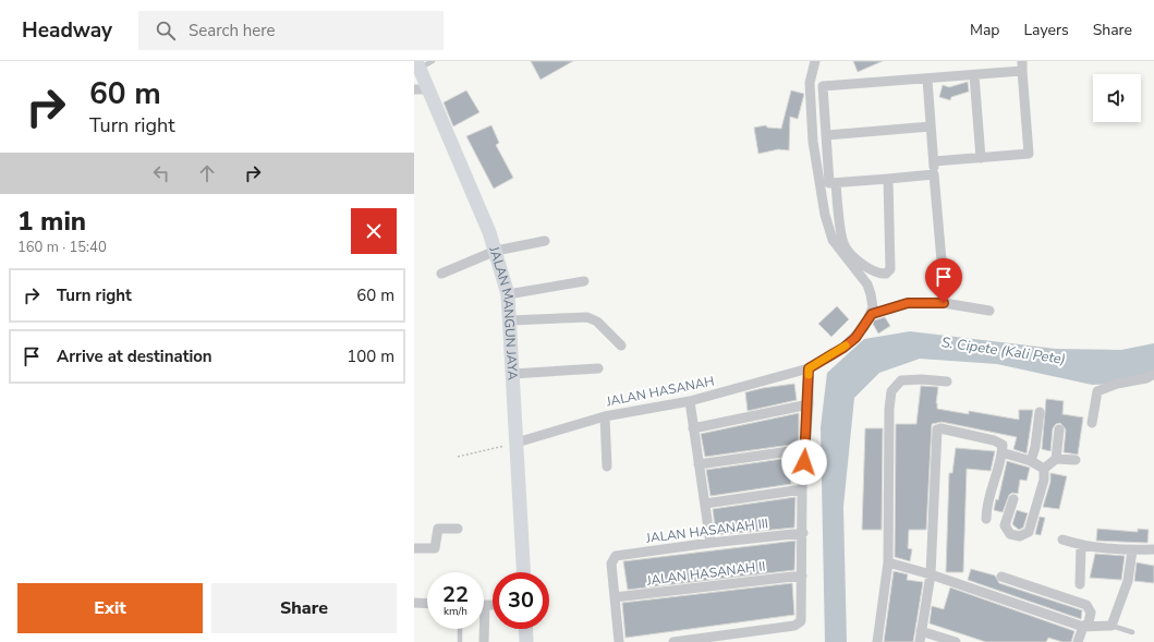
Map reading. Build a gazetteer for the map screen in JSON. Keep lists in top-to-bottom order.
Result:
{
  "streets": {
    "street": [
      "JALAN MANGUN JAYA",
      "JALAN HASANAH",
      "JALAN HASANAH III",
      "JALAN HASANAH II"
    ]
  },
  "crossings": [
    ["JALAN MANGUN JAYA", "JALAN HASANAH"],
    ["JALAN HASANAH III", "JALAN HASANAH II"]
  ],
  "water": ["S. Cipete (Kali Pete)"],
  "page": {
    "header": "Headway",
    "search": "Search here",
    "nav": ["Map", "Layers", "Share"],
    "turn": ["60 m", "Turn right"],
    "heading": ["1 min", "160 m · 15:40"],
    "list": [
      {
        "name": "Turn right",
        "value": "60 m"
      },
      {
        "name": "Arrive at destination",
        "value": "100 m"
      }
    ],
    "speed": "22 km/h",
    "limit": "30",
    "buttons": ["Exit", "Share"]
  }
}
